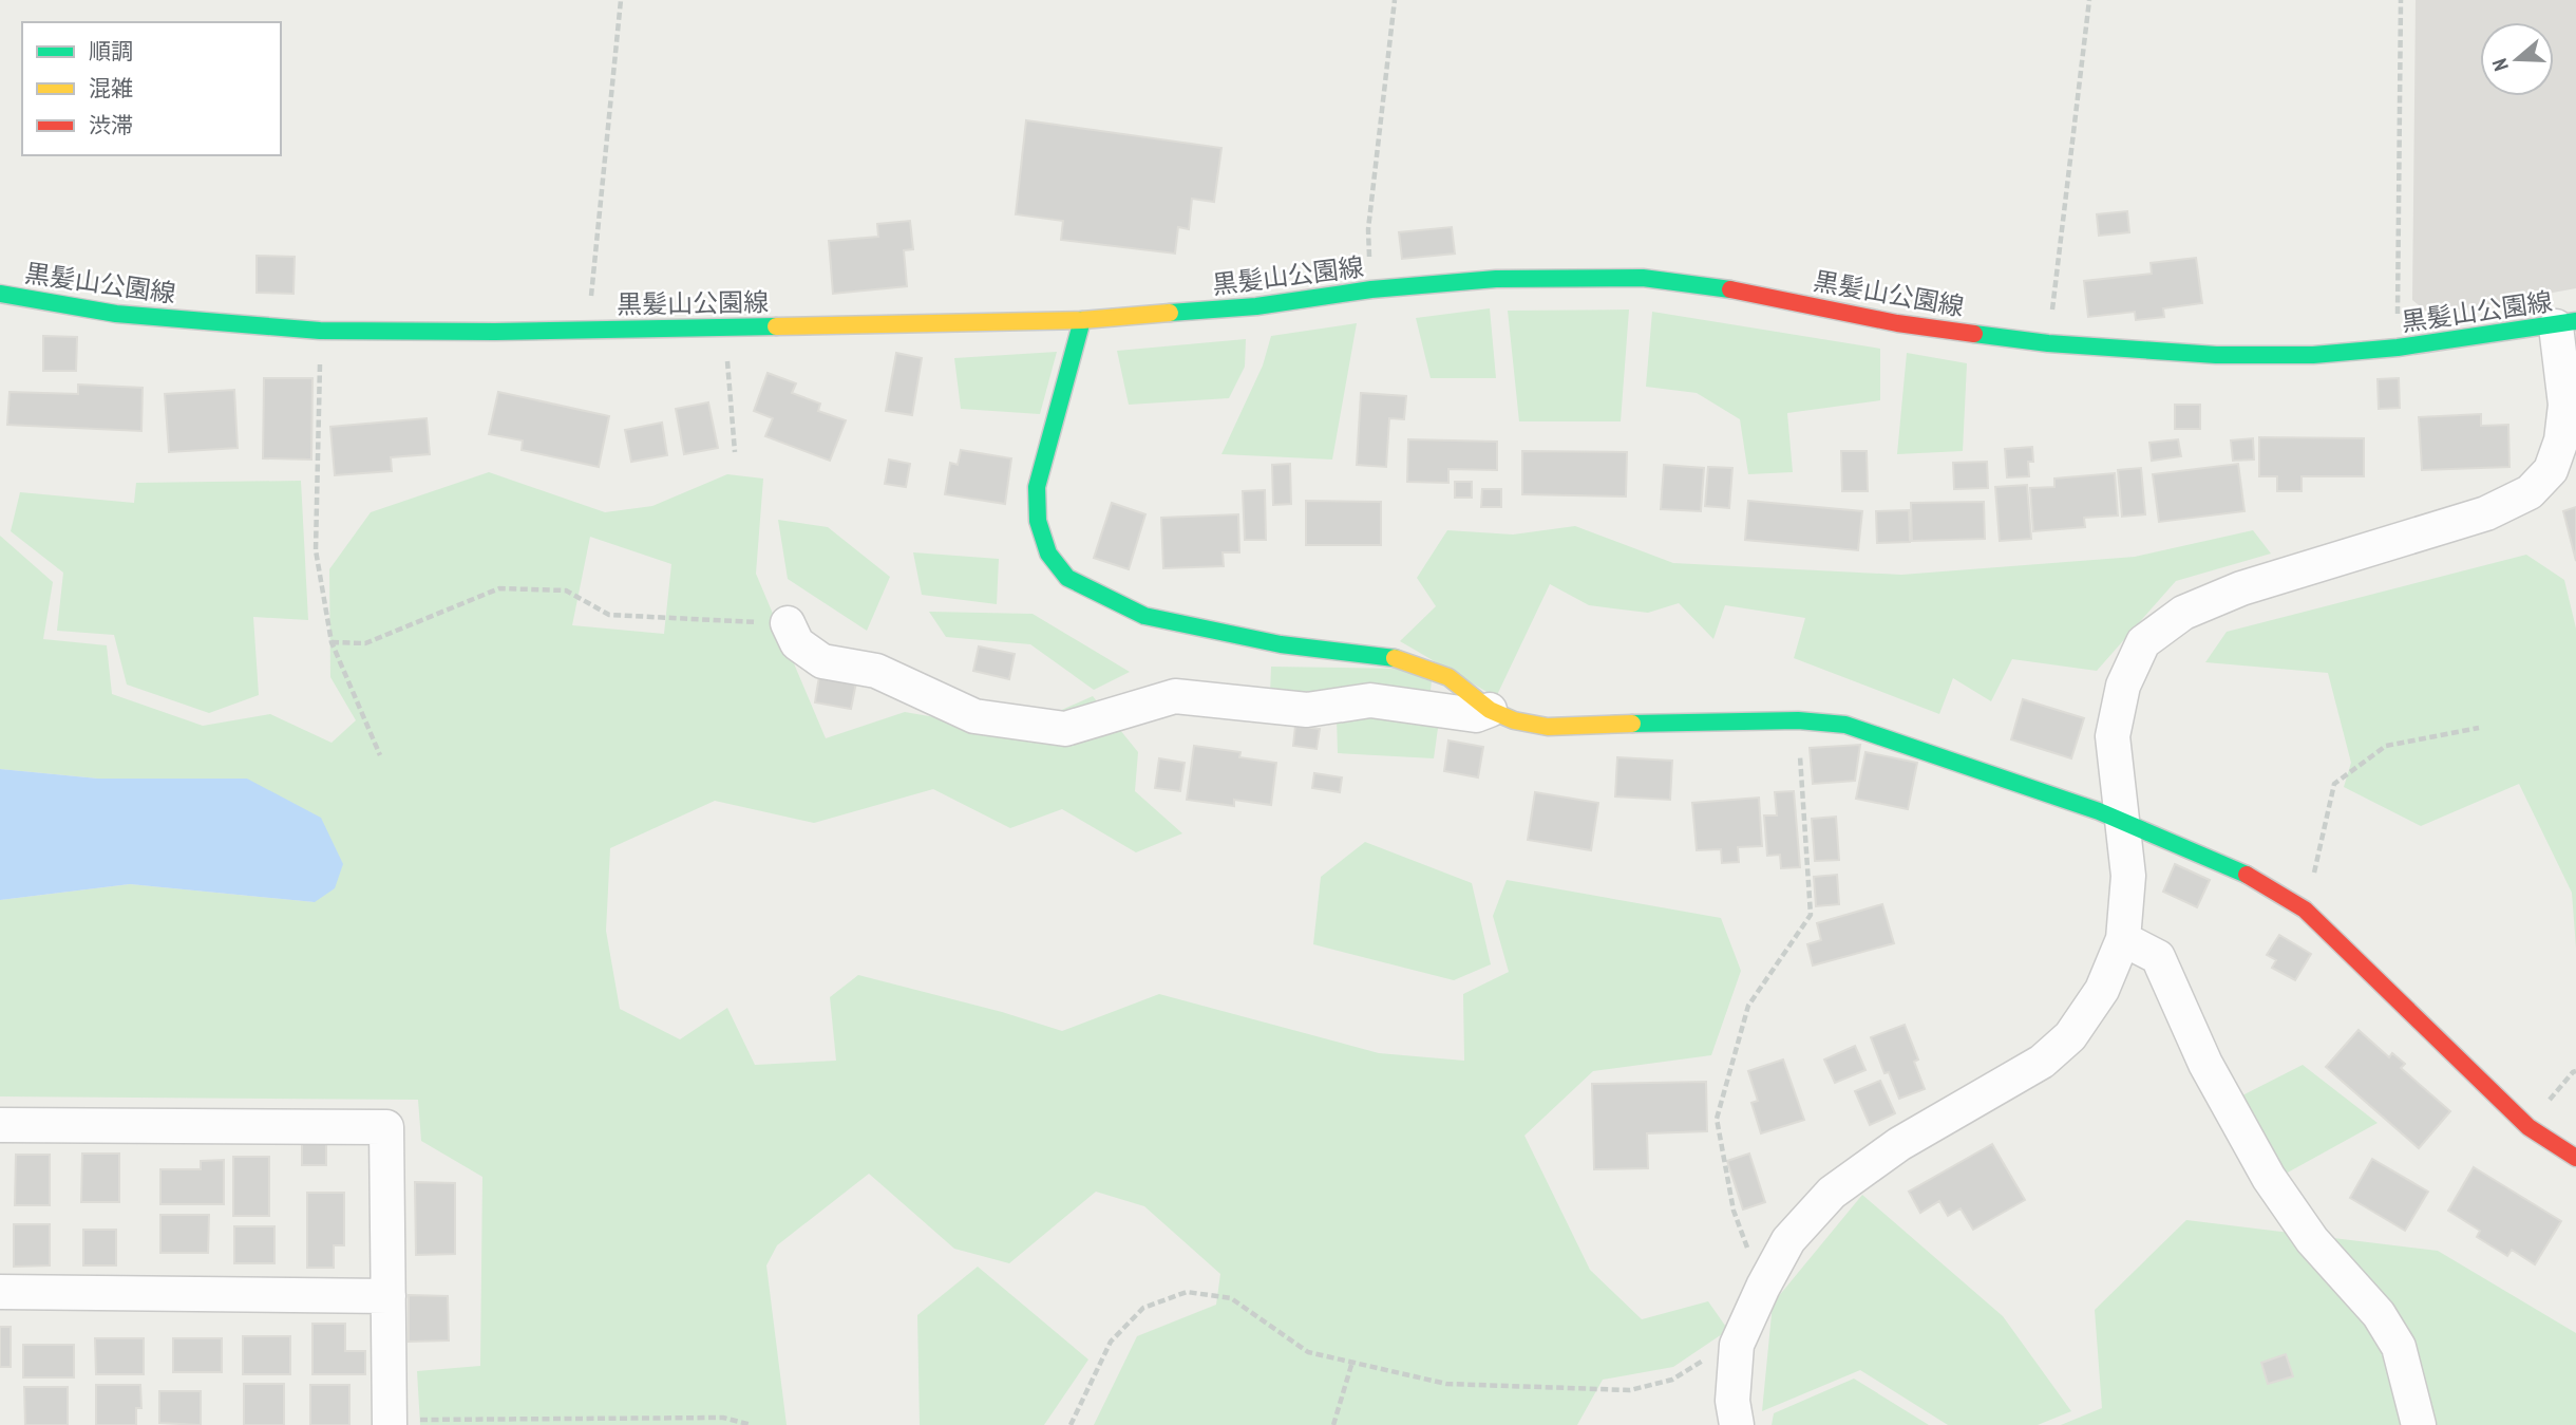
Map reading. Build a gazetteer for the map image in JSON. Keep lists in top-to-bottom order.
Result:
{
  "streets": {
    "main road": ["黒髪山公園線"]
  },
  "legend": ["順調", "混雑", "渋滞"],
  "north": "left"
}
